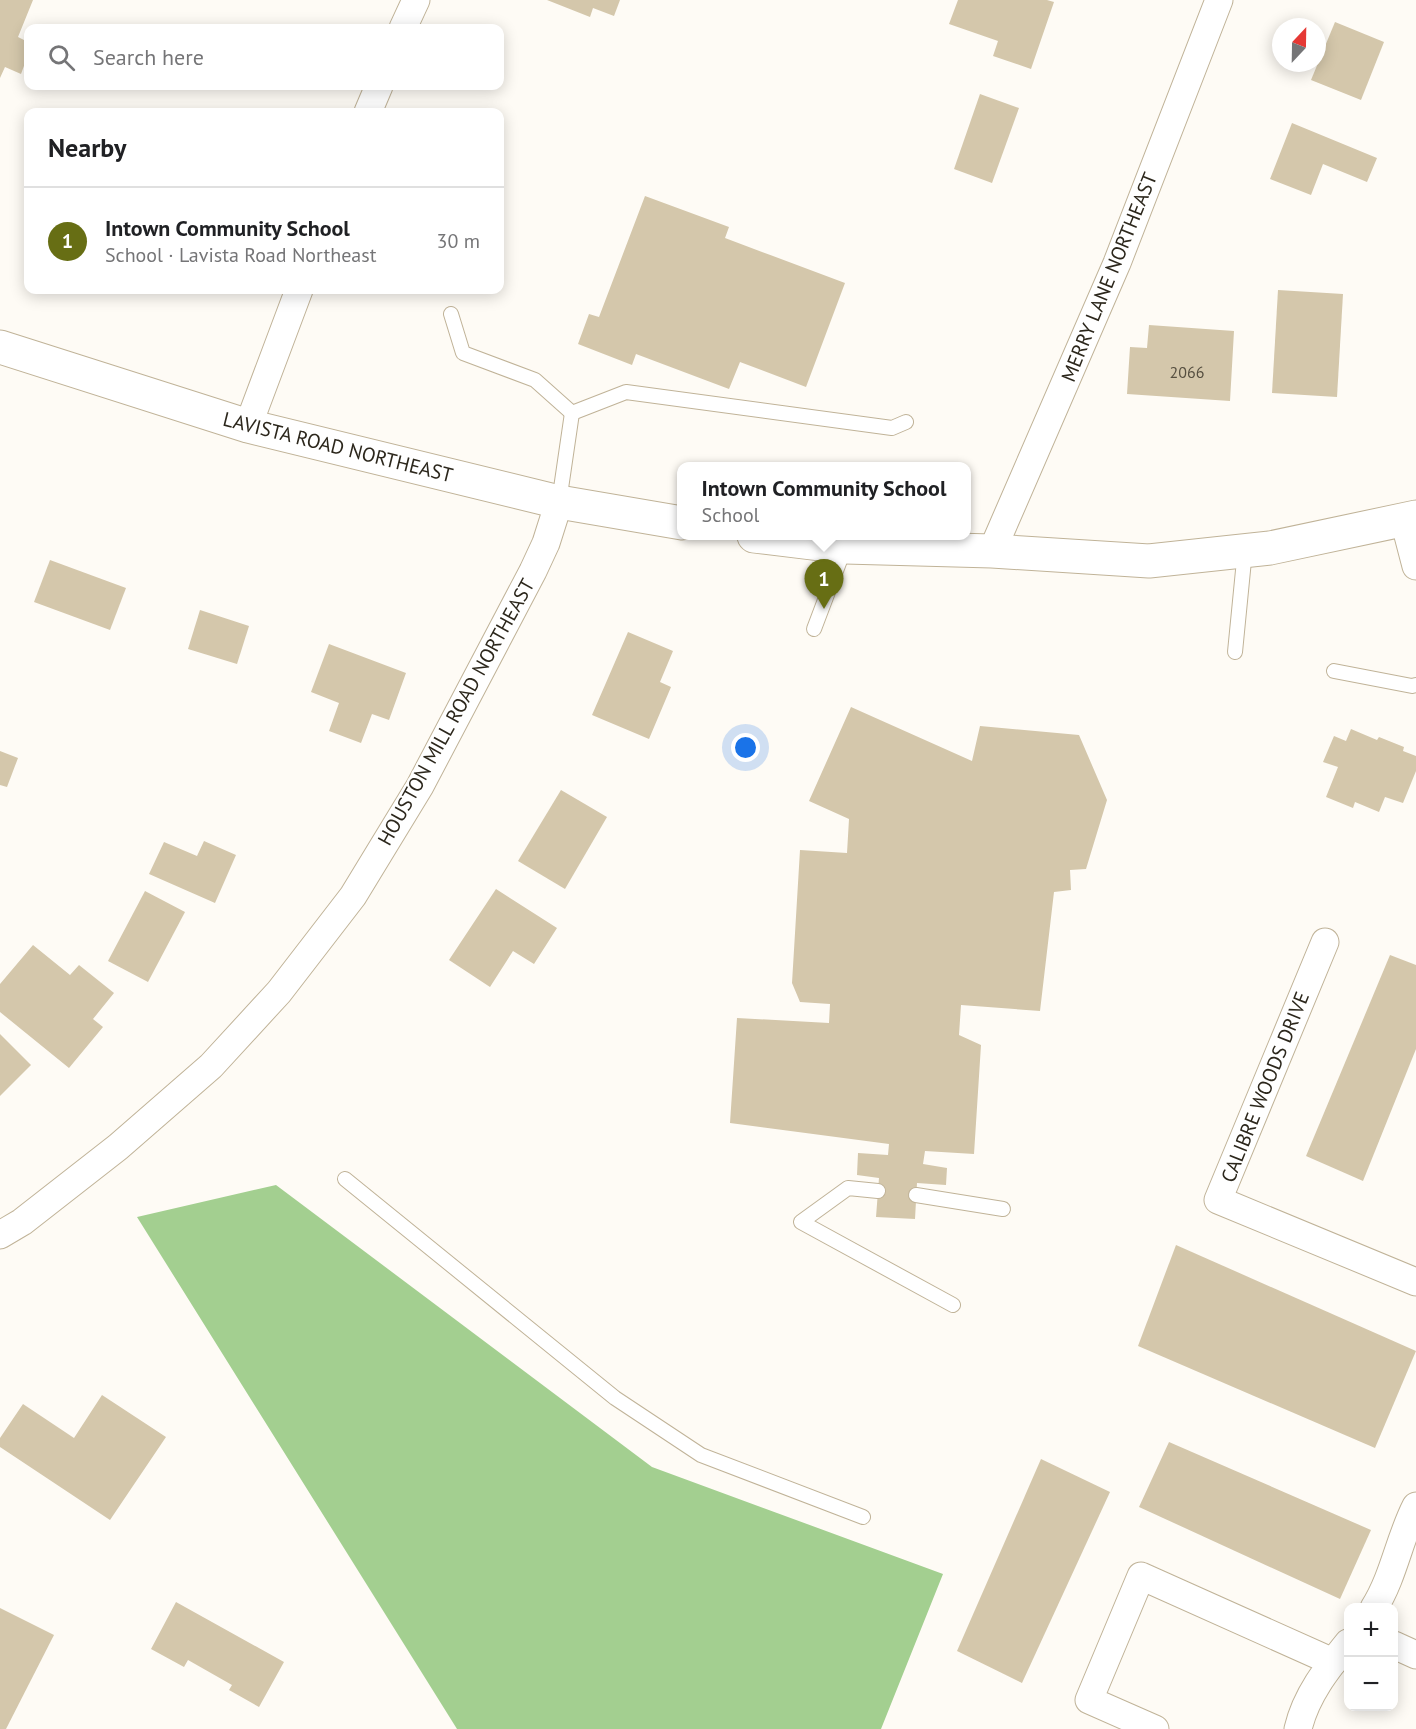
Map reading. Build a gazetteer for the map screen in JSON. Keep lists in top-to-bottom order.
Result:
{
  "streets": {
    "main road": ["LAVISTA ROAD NORTHEAST"],
    "street": ["MERRY LANE NORTHEAST", "HOUSTON MILL ROAD NORTHEAST", "CALIBRE WOODS DRIVE"]
  },
  "crossings": [
    ["LAVISTA ROAD NORTHEAST", "HOUSTON MILL ROAD NORTHEAST"]
  ],
  "house_numbers": ["2066"],
  "north": "top",
  "page": {
    "search": "Search here",
    "heading": "Nearby",
    "list": [
      {
        "mark": "1",
        "name": "Intown Community School",
        "note": "School · Lavista Road Northeast",
        "value": "30 m"
      }
    ],
    "popup": ["Intown Community School", "School"],
    "pins": "1",
    "map_buttons": ["+", "−"]
  }
}
